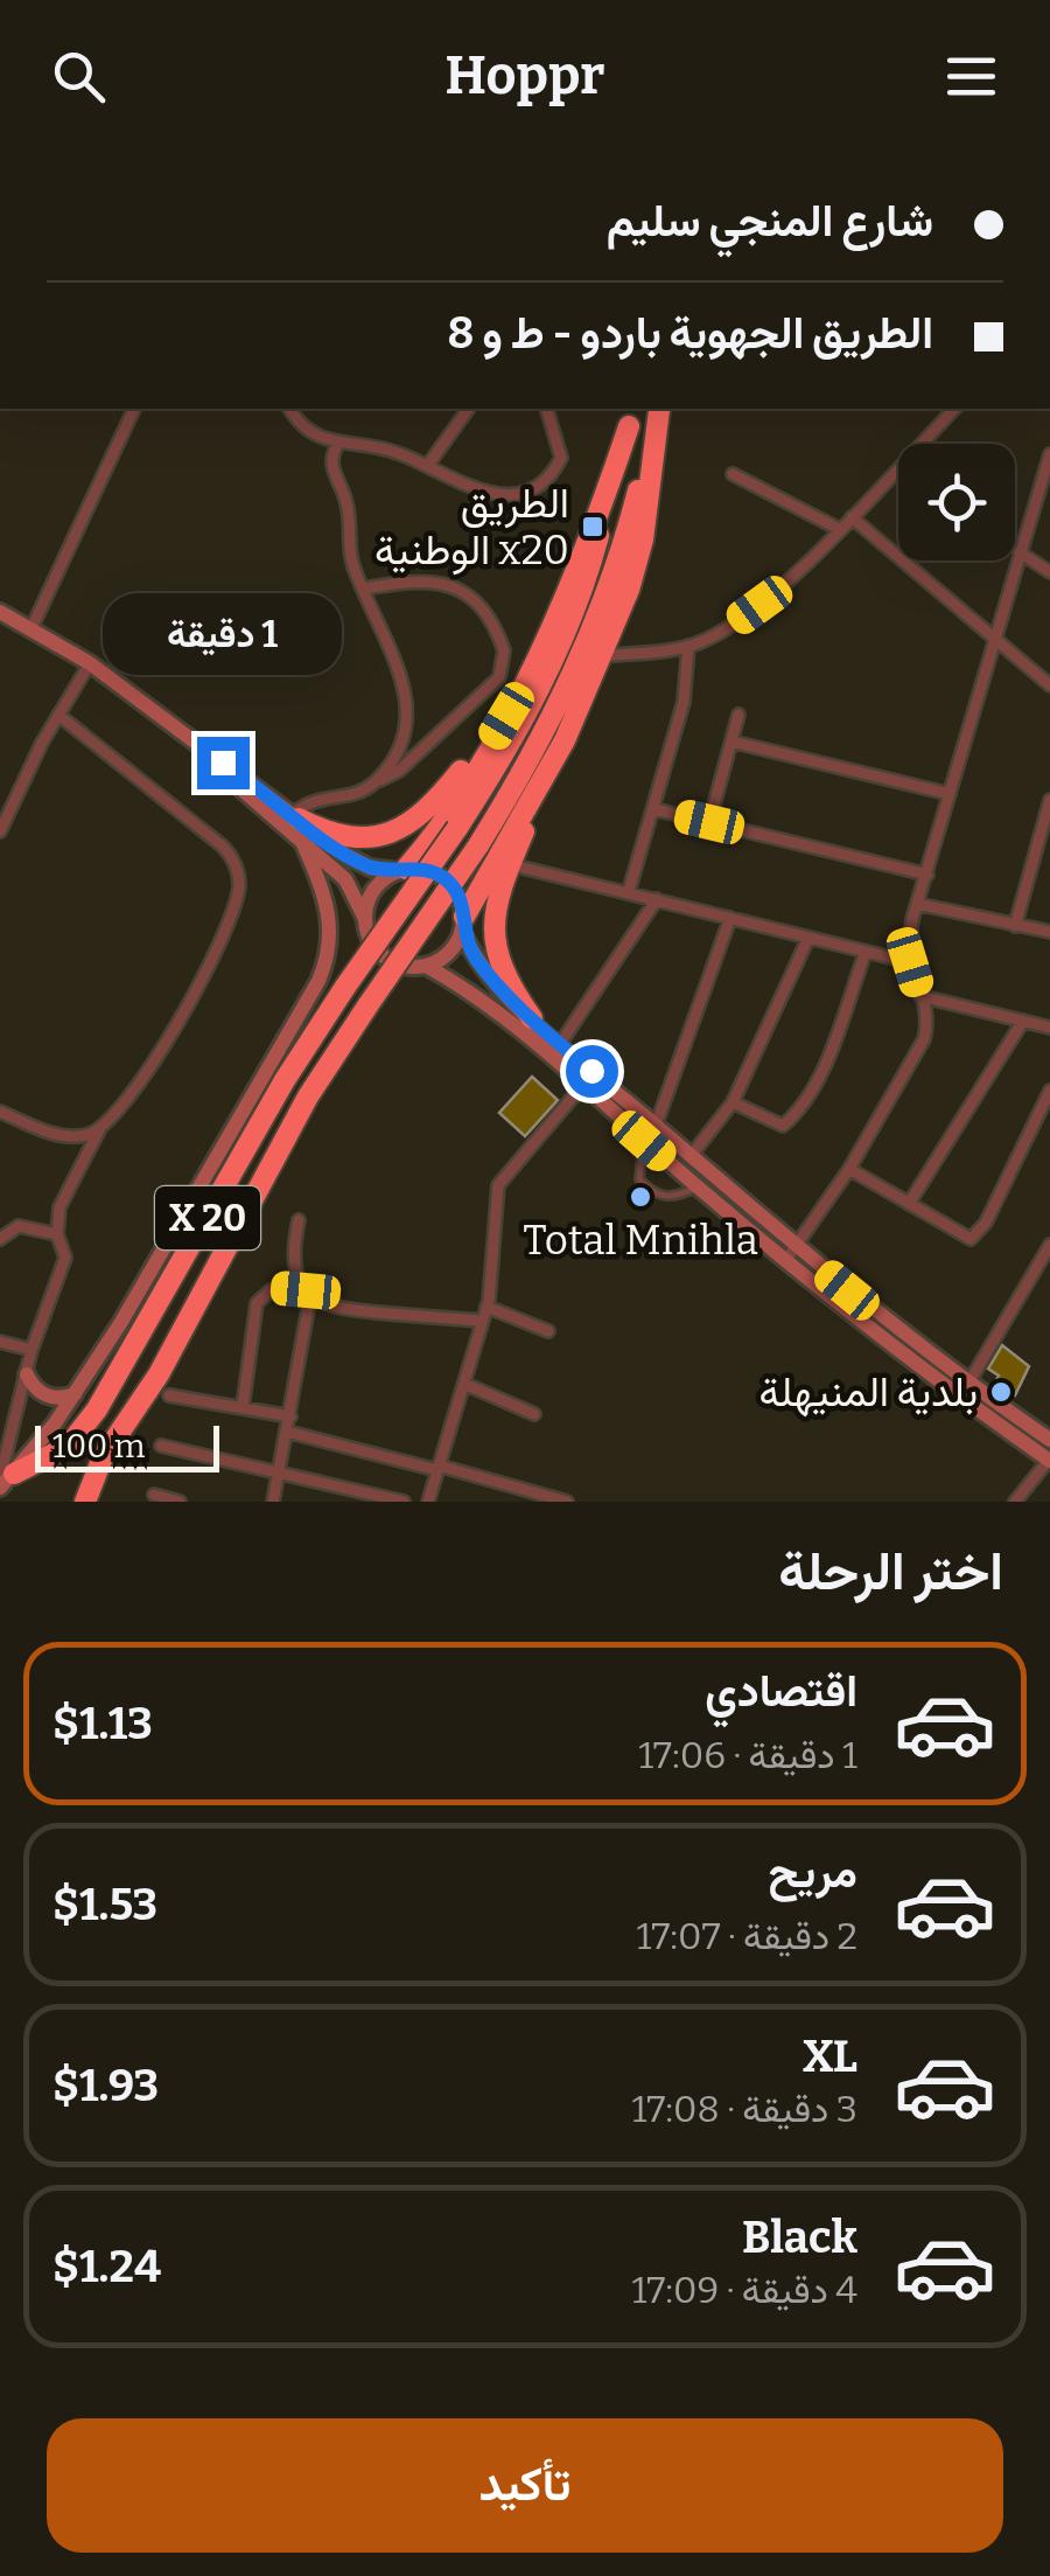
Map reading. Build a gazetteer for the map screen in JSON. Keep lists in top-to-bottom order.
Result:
{
  "streets": {
    "highway": ["X 20"]
  },
  "places": {
    "transit": ["الطريق الوطنية x20"],
    "other": ["Total Mnihla", "بلدية المنيهلة"]
  },
  "scale_bar": "100 m",
  "page": {
    "header": "Hoppr",
    "banner": ["شارع المنجي سليم", "الطريق الجهوية باردو - ط و 8"],
    "bubble": "1 دقيقة",
    "scale": "100 m",
    "heading": "اختر الرحلة",
    "list": [
      {
        "name": "اقتصادي",
        "note": "1 دقيقة · 17:06",
        "value": "$1.13"
      },
      {
        "name": "مريح",
        "note": "2 دقيقة · 17:07",
        "value": "$1.53"
      },
      {
        "name": "XL",
        "note": "3 دقيقة · 17:08",
        "value": "$1.93"
      },
      {
        "name": "Black",
        "note": "4 دقيقة · 17:09",
        "value": "$1.24"
      }
    ],
    "buttons": "تأكيد"
  }
}
